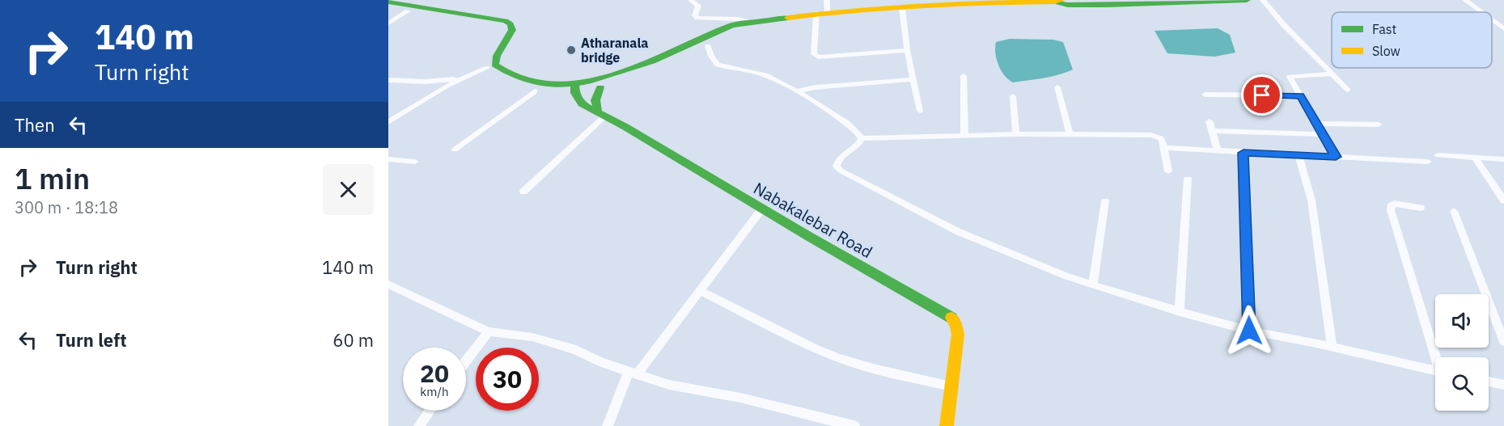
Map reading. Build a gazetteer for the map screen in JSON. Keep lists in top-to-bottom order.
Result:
{
  "streets": {
    "main road": ["Nabakalebar Road"]
  },
  "places": ["Atharanala bridge"],
  "legend": ["Fast", "Slow"],
  "page": {
    "turn": ["140 m", "Turn right"],
    "then": "Then",
    "heading": ["1 min", "300 m · 18:18"],
    "list": [
      {
        "name": "Turn right",
        "value": "140 m"
      },
      {
        "name": "Turn left",
        "value": "60 m"
      }
    ],
    "speed": "20 km/h",
    "limit": "30"
  }
}
